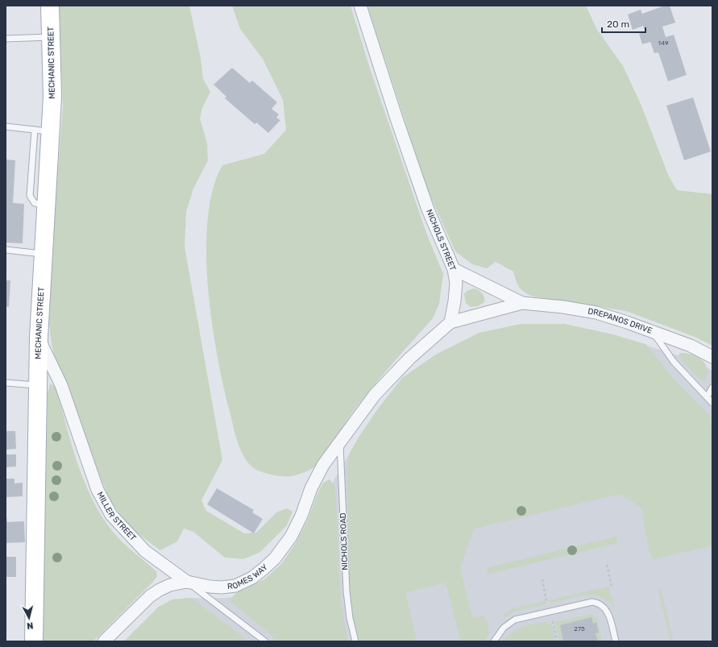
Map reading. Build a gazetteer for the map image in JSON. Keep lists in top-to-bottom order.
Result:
{
  "streets": {
    "main road": ["MECHANIC STREET"],
    "street": [
      "NICHOLS STREET",
      "DREPANOS DRIVE",
      "MILLER STREET",
      "ROMES WAY"
    ],
    "lane": ["NICHOLS ROAD"]
  },
  "crossings": [
    ["MECHANIC STREET", "MILLER STREET"],
    ["NICHOLS STREET", "DREPANOS DRIVE"],
    ["MILLER STREET", "ROMES WAY"],
    ["NICHOLS ROAD", "ROMES WAY"]
  ],
  "house_numbers": ["149", "275"],
  "scale_bar": "20 m",
  "north": "bottom"
}
